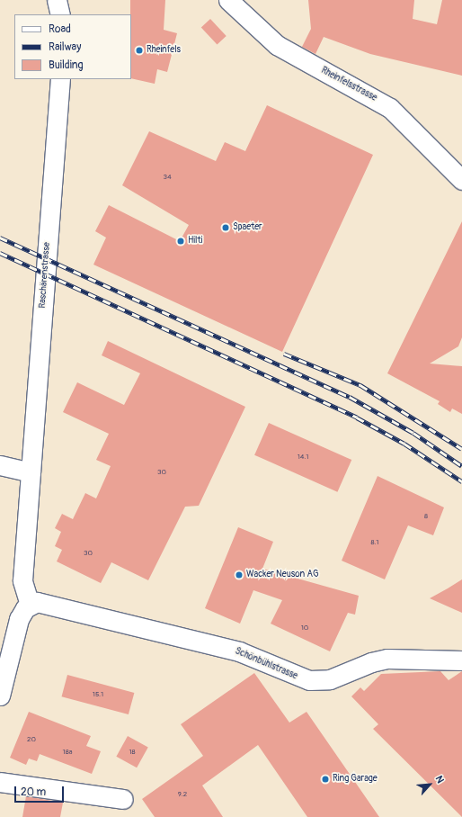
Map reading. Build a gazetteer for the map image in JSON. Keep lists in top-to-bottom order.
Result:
{
  "streets": {
    "street": ["Rheinfelsstrasse", "Raschärenstrasse", "Schönbühlstrasse"]
  },
  "crossings": [
    ["Raschärenstrasse", "Schönbühlstrasse"]
  ],
  "places": [
    "Rheinfels",
    "Spaeter",
    "Hilti",
    "Wacker Neuson AG",
    "Ring Garage"
  ],
  "house_numbers": [
    "34",
    "14.1",
    "30",
    "8",
    "8.1",
    "30",
    "10",
    "15.1",
    "20",
    "18a",
    "18",
    "9.2"
  ],
  "legend": ["Road", "Railway", "Building"],
  "scale_bar": "20 m",
  "north": "top right"
}
